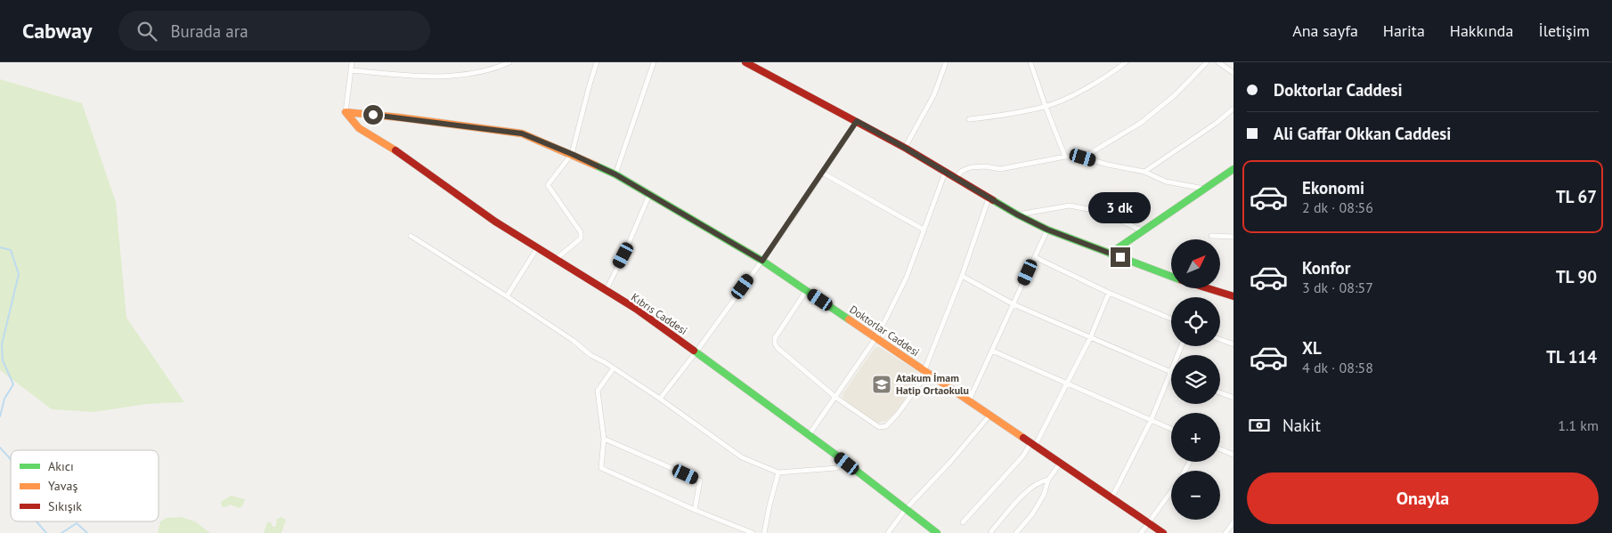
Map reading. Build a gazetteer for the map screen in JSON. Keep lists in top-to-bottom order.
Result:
{
  "streets": {
    "street": ["Kıbrıs Caddesi", "Doktorlar Caddesi"]
  },
  "crossings": [
    ["Kıbrıs Caddesi", "Doktorlar Caddesi"]
  ],
  "places": {
    "school or university": ["Atakum İmam Hatip Ortaokulu"]
  },
  "legend": ["Akıcı", "Yavaş", "Sıkışık"],
  "north": "top right",
  "page": {
    "header": "Cabway",
    "search": "Burada ara",
    "nav": [
      "Ana sayfa",
      "Harita",
      "Hakkında",
      "İletişim"
    ],
    "banner": ["Doktorlar Caddesi", "Ali Gaffar Okkan Caddesi"],
    "list": [
      {
        "name": "Ekonomi",
        "note": "2 dk · 08:56",
        "value": "TL 67"
      },
      {
        "name": "Konfor",
        "note": "3 dk · 08:57",
        "value": "TL 90"
      },
      {
        "name": "XL",
        "note": "4 dk · 08:58",
        "value": "TL 114"
      }
    ],
    "bubble": "3 dk",
    "map_buttons": ["+", "−"],
    "pay": ["Nakit", "1.1 km"],
    "buttons": "Onayla"
  }
}
